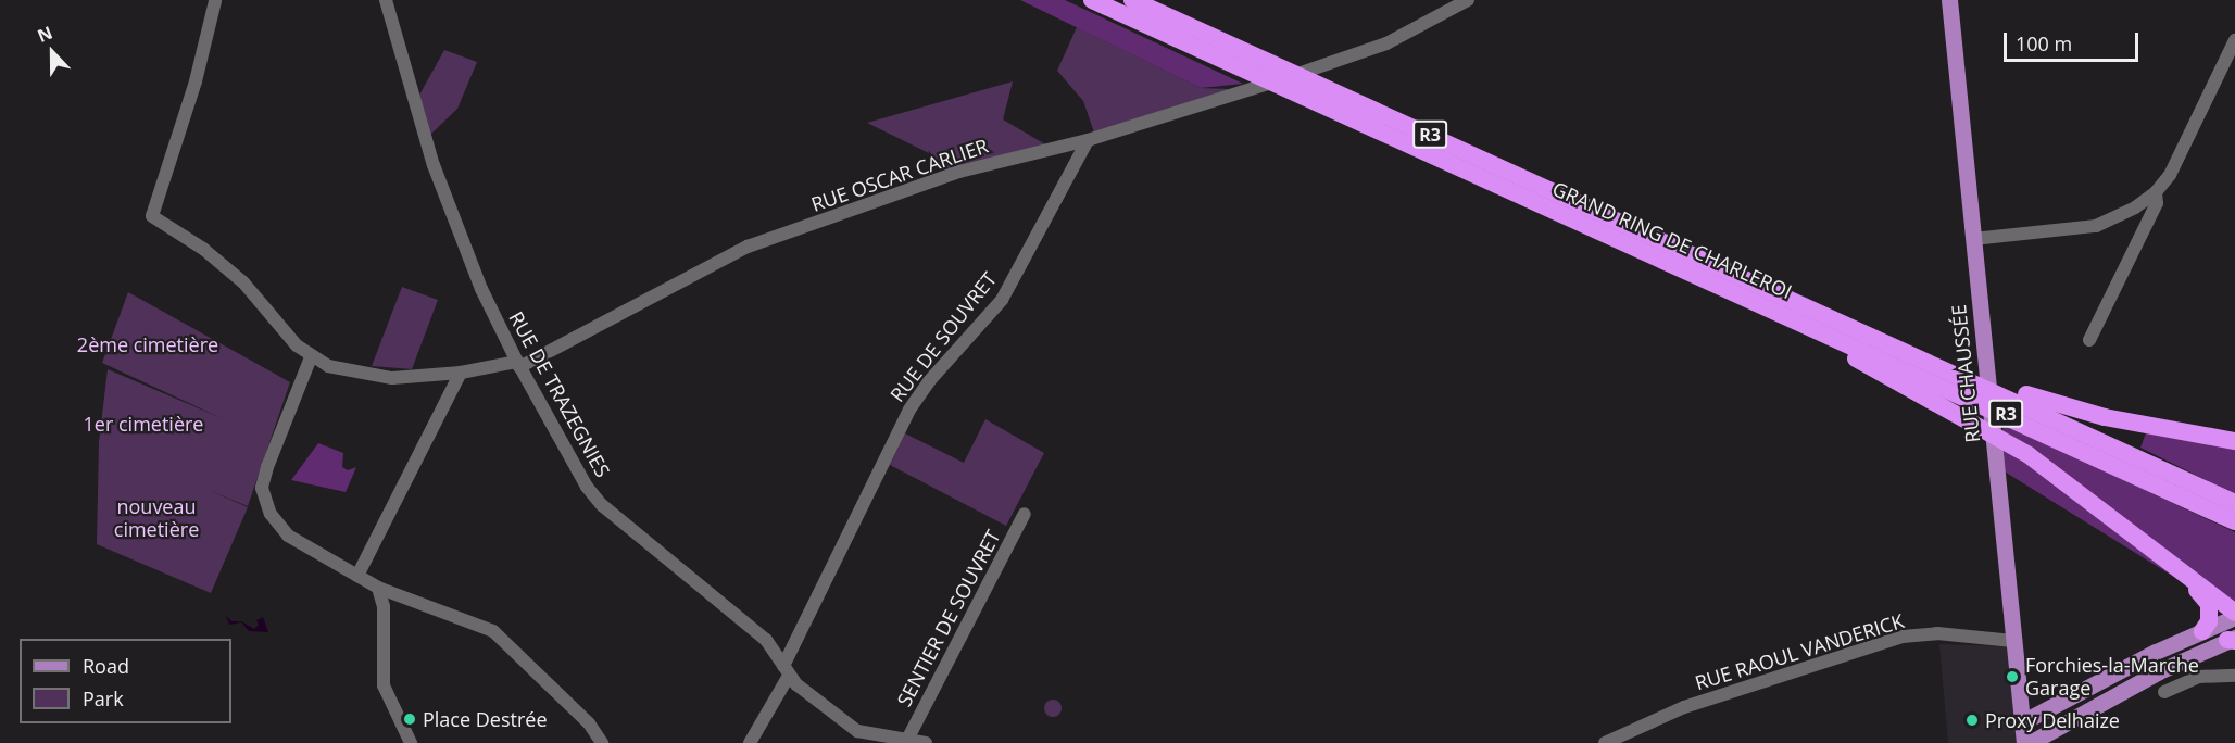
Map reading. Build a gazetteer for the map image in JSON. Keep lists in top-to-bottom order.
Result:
{
  "streets": {
    "highway": ["R3", "GRAND RING DE CHARLEROI"],
    "main road": ["RUE CHAUSSÉE"],
    "street": [
      "RUE OSCAR CARLIER",
      "RUE DE SOUVRET",
      "RUE DE TRAZEGNIES",
      "SENTIER DE SOUVRET",
      "RUE RAOUL VANDERICK"
    ]
  },
  "crossings": [
    ["RUE OSCAR CARLIER", "RUE DE SOUVRET"],
    ["RUE OSCAR CARLIER", "RUE DE TRAZEGNIES"],
    ["RUE DE SOUVRET", "RUE DE TRAZEGNIES"],
    ["RUE CHAUSSÉE", "RUE RAOUL VANDERICK"]
  ],
  "parks": ["2ème cimetière", "1er cimetière", "nouveau cimetière"],
  "places": ["Forchies-la-Marche Garage", "Place Destrée", "Proxy Delhaize"],
  "legend": ["Road", "Park"],
  "scale_bar": "100 m",
  "north": "top"
}
